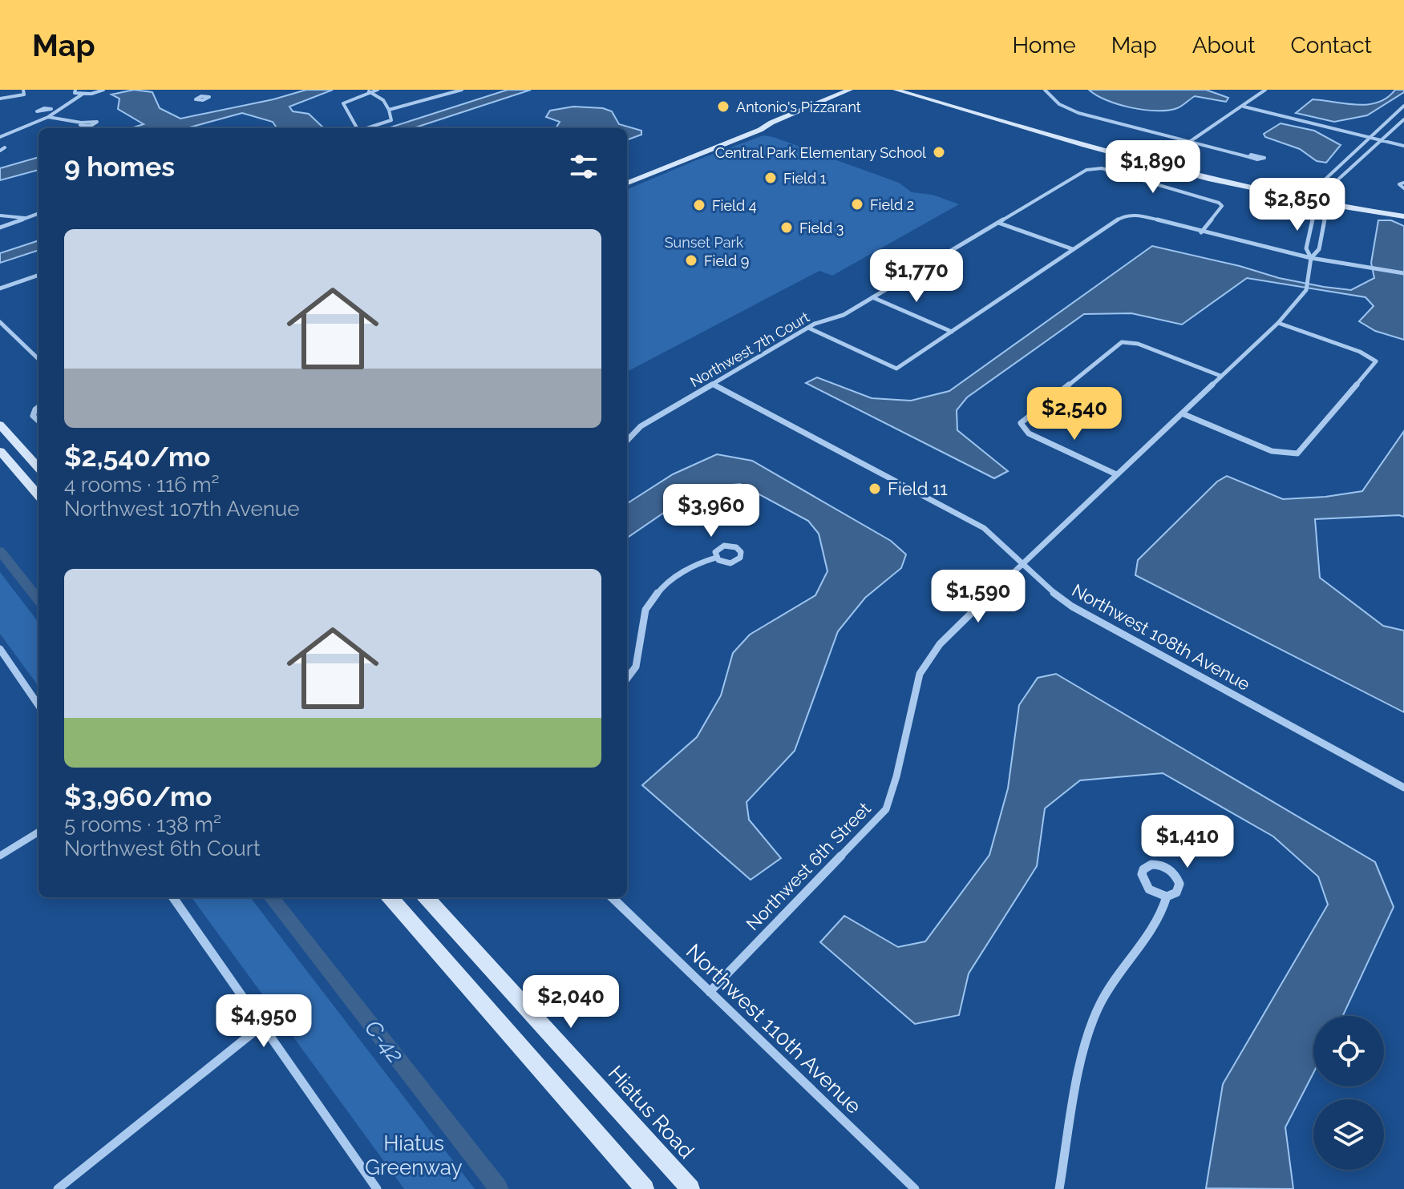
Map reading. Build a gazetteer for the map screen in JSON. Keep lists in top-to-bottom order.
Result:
{
  "streets": {
    "main road": ["Hiatus Road"],
    "street": [
      "Northwest 7th Court",
      "Northwest 108th Avenue",
      "Northwest 6th Street",
      "Northwest 110th Avenue"
    ]
  },
  "crossings": [
    ["Northwest 7th Court", "Northwest 108th Avenue"],
    ["Northwest 108th Avenue", "Northwest 6th Street"],
    ["Northwest 6th Street", "Northwest 110th Avenue"]
  ],
  "water": ["C-42"],
  "parks": ["Sunset Park", "Hiatus Greenway"],
  "places": [
    "Antonio's Pizzarant",
    "Central Park Elementary School",
    "Field 1",
    "Field 2",
    "Field 4",
    "Field 3",
    "Field 9",
    "Field 11"
  ],
  "page": {
    "header": "Map",
    "nav": [
      "Home",
      "Map",
      "About",
      "Contact"
    ],
    "heading": "9 homes",
    "price": [
      "$1,890",
      "$2,850",
      "$1,770",
      "$2,540",
      "$3,960",
      "$1,590",
      "$1,410",
      "$2,040",
      "$4,950"
    ],
    "list": [
      {
        "name": "$2,540/mo",
        "note": "4 rooms · 116 m² · Northwest 107th Avenue"
      },
      {
        "name": "$3,960/mo",
        "note": "5 rooms · 138 m² · Northwest 6th Court"
      }
    ]
  }
}
